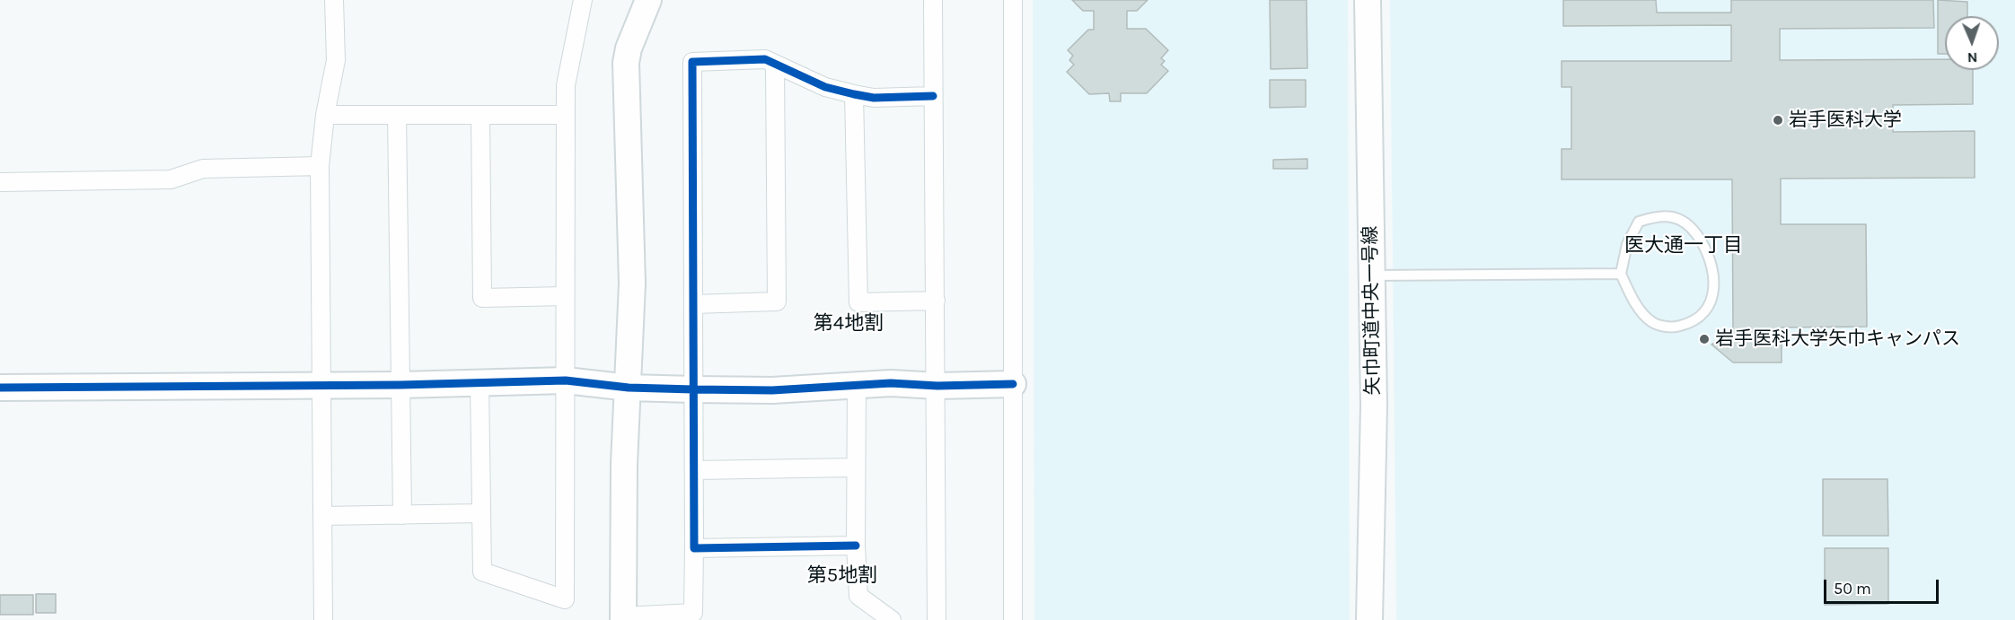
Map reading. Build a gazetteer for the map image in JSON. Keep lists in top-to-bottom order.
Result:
{
  "streets": {
    "street": ["矢巾町道中央一号線"]
  },
  "districts": ["医大通一丁目", "第4地割", "第5地割"],
  "places": ["岩手医科大学", "岩手医科大学矢巾キャンパス"],
  "scale_bar": "50 m",
  "north": "bottom"
}
